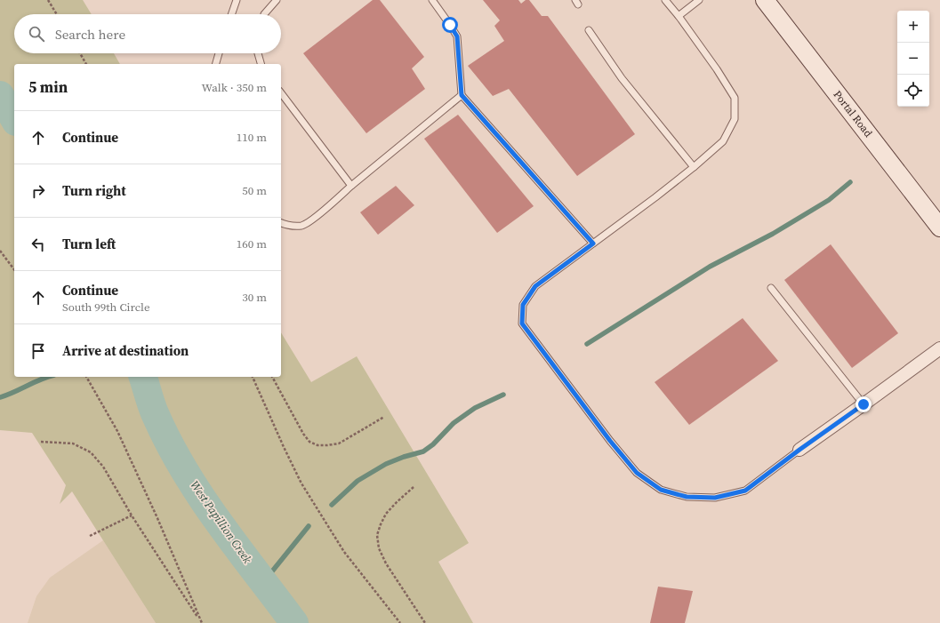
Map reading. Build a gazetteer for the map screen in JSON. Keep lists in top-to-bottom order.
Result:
{
  "streets": {
    "main road": ["Portal Road"]
  },
  "water": ["West Papillion Creek"],
  "page": {
    "map_buttons": ["+", "−"],
    "search": "Search here",
    "heading": ["5 min", "Walk · 350 m"],
    "list": [
      ["Continue", "110 m"],
      ["Turn right", "50 m"],
      ["Turn left", "160 m"],
      ["Continue", "South 99th Circle", "30 m"],
      "Arrive at destination"
    ]
  }
}
